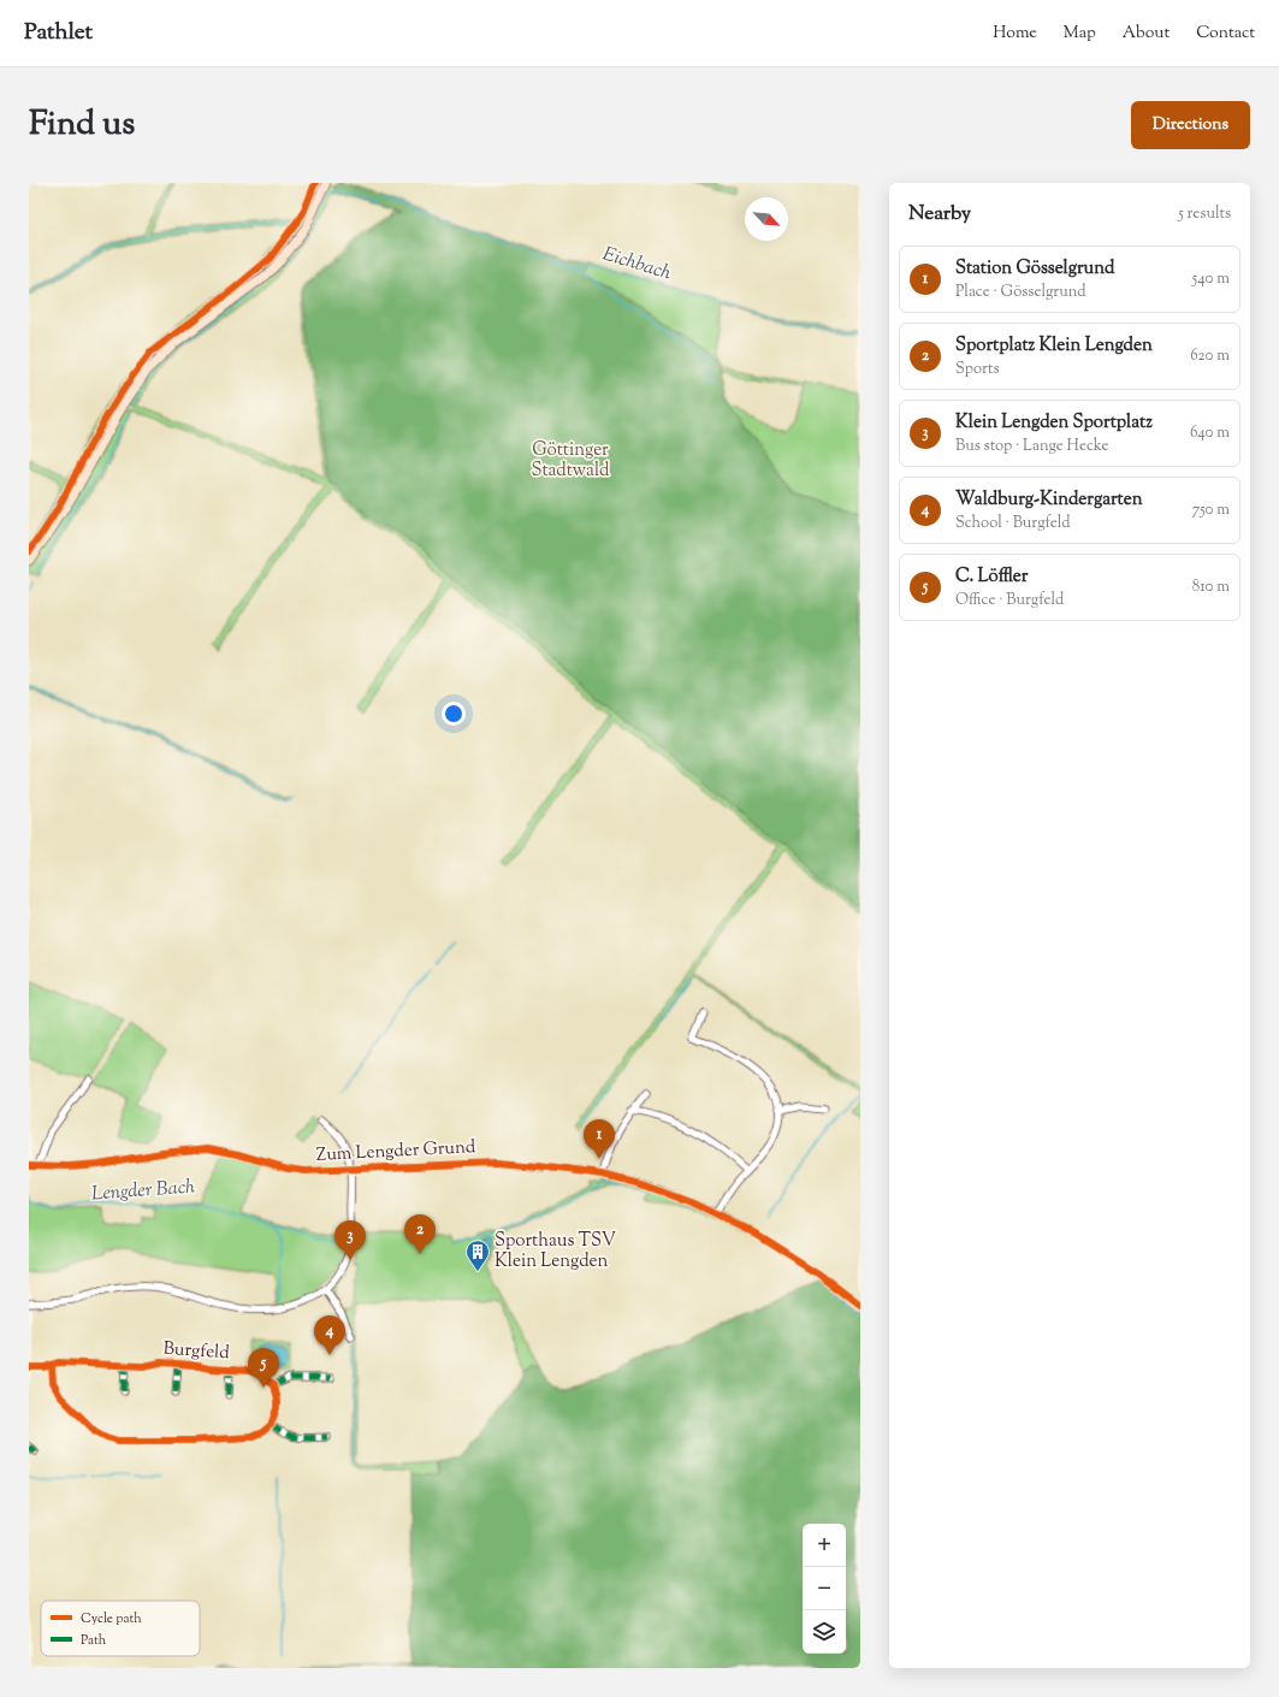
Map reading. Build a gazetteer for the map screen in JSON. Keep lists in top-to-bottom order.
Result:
{
  "streets": {
    "street": ["Zum Lengder Grund", "Burgfeld"]
  },
  "water": ["Eichbach", "Lengder Bach"],
  "parks": ["Göttinger Stadtwald"],
  "places": {
    "building": ["Sporthaus TSV Klein Lengden"]
  },
  "legend": ["Cycle path", "Path"],
  "north": "bottom right",
  "page": {
    "header": "Pathlet",
    "nav": [
      "Home",
      "Map",
      "About",
      "Contact"
    ],
    "title": "Find us",
    "buttons": "Directions",
    "heading": ["Nearby", "5 results"],
    "list": [
      {
        "mark": "1",
        "name": "Station Gösselgrund",
        "note": "Place · Gösselgrund",
        "value": "540 m"
      },
      {
        "mark": "2",
        "name": "Sportplatz Klein Lengden",
        "note": "Sports",
        "value": "620 m"
      },
      {
        "mark": "3",
        "name": "Klein Lengden Sportplatz",
        "note": "Bus stop · Lange Hecke",
        "value": "640 m"
      },
      {
        "mark": "4",
        "name": "Waldburg-Kindergarten",
        "note": "School · Burgfeld",
        "value": "750 m"
      },
      {
        "mark": "5",
        "name": "C. Löffler",
        "note": "Office · Burgfeld",
        "value": "810 m"
      }
    ],
    "pins": [
      "1",
      "2",
      "3",
      "4",
      "5"
    ],
    "map_buttons": ["+", "−"]
  }
}
